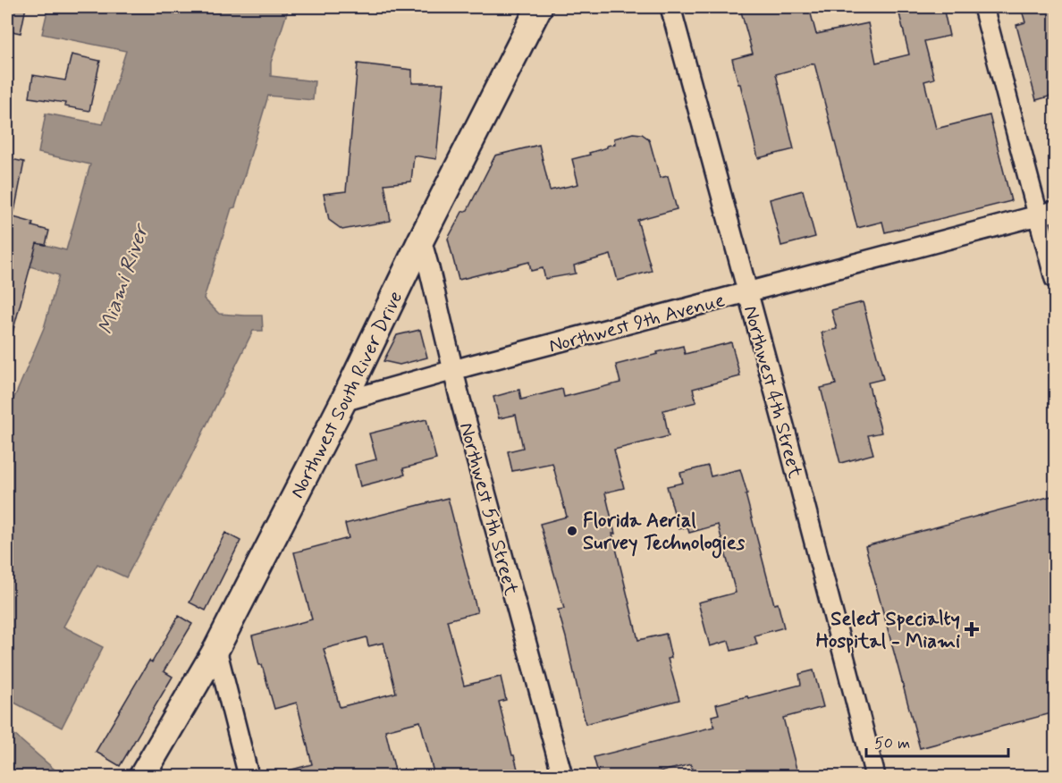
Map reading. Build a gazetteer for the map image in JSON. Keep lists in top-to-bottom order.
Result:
{
  "streets": {
    "main road": ["Northwest South River Drive"],
    "street": ["Northwest 9th Avenue", "Northwest 4th Street", "Northwest 5th Street"]
  },
  "crossings": [
    ["Northwest 9th Avenue", "Northwest 4th Street"],
    ["Northwest 9th Avenue", "Northwest South River Drive"],
    ["Northwest 9th Avenue", "Northwest 5th Street"],
    ["Northwest South River Drive", "Northwest 5th Street"]
  ],
  "water": ["Miami River"],
  "places": {
    "other": ["Florida Aerial Survey Technologies"],
    "health": ["Select Specialty Hospital - Miami"]
  },
  "scale_bar": "50 m"
}
